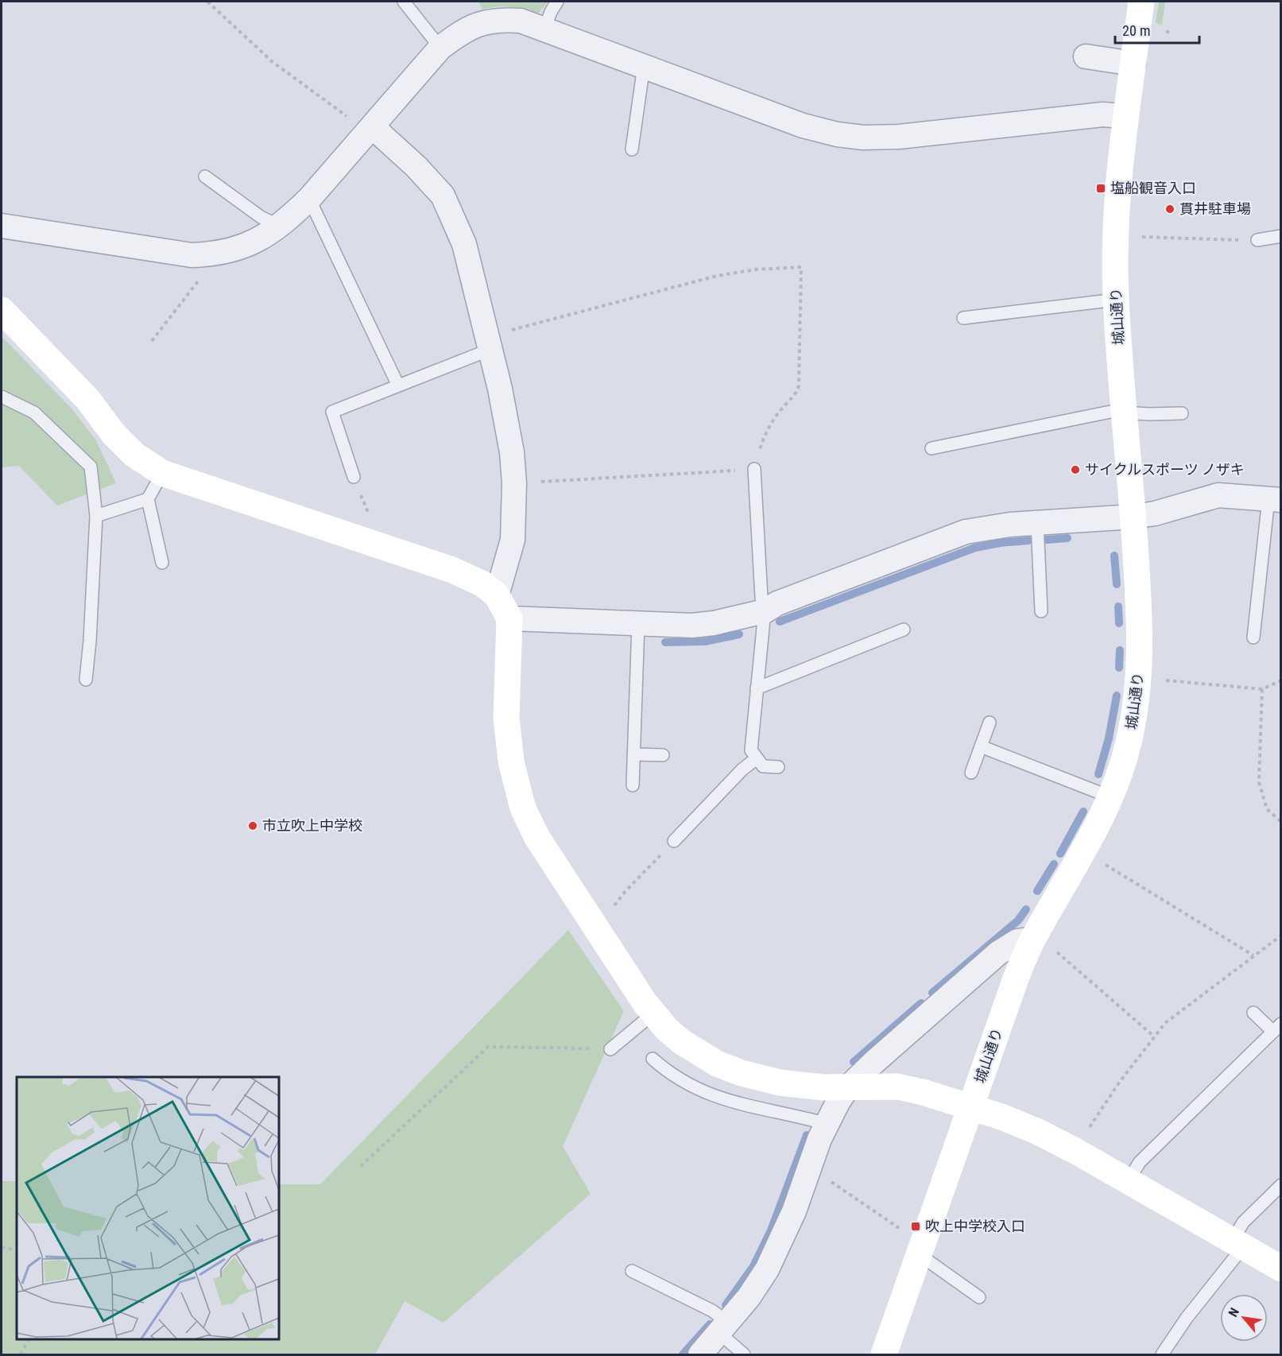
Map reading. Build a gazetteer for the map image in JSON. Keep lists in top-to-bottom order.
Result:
{
  "streets": {
    "street": ["城山通り"]
  },
  "places": {
    "transit": ["塩船観音入口", "吹上中学校入口"],
    "other": ["貫井駐車場", "サイクルスポーツ ノザキ", "市立吹上中学校"]
  },
  "scale_bar": "20 m",
  "north": "top left"
}
